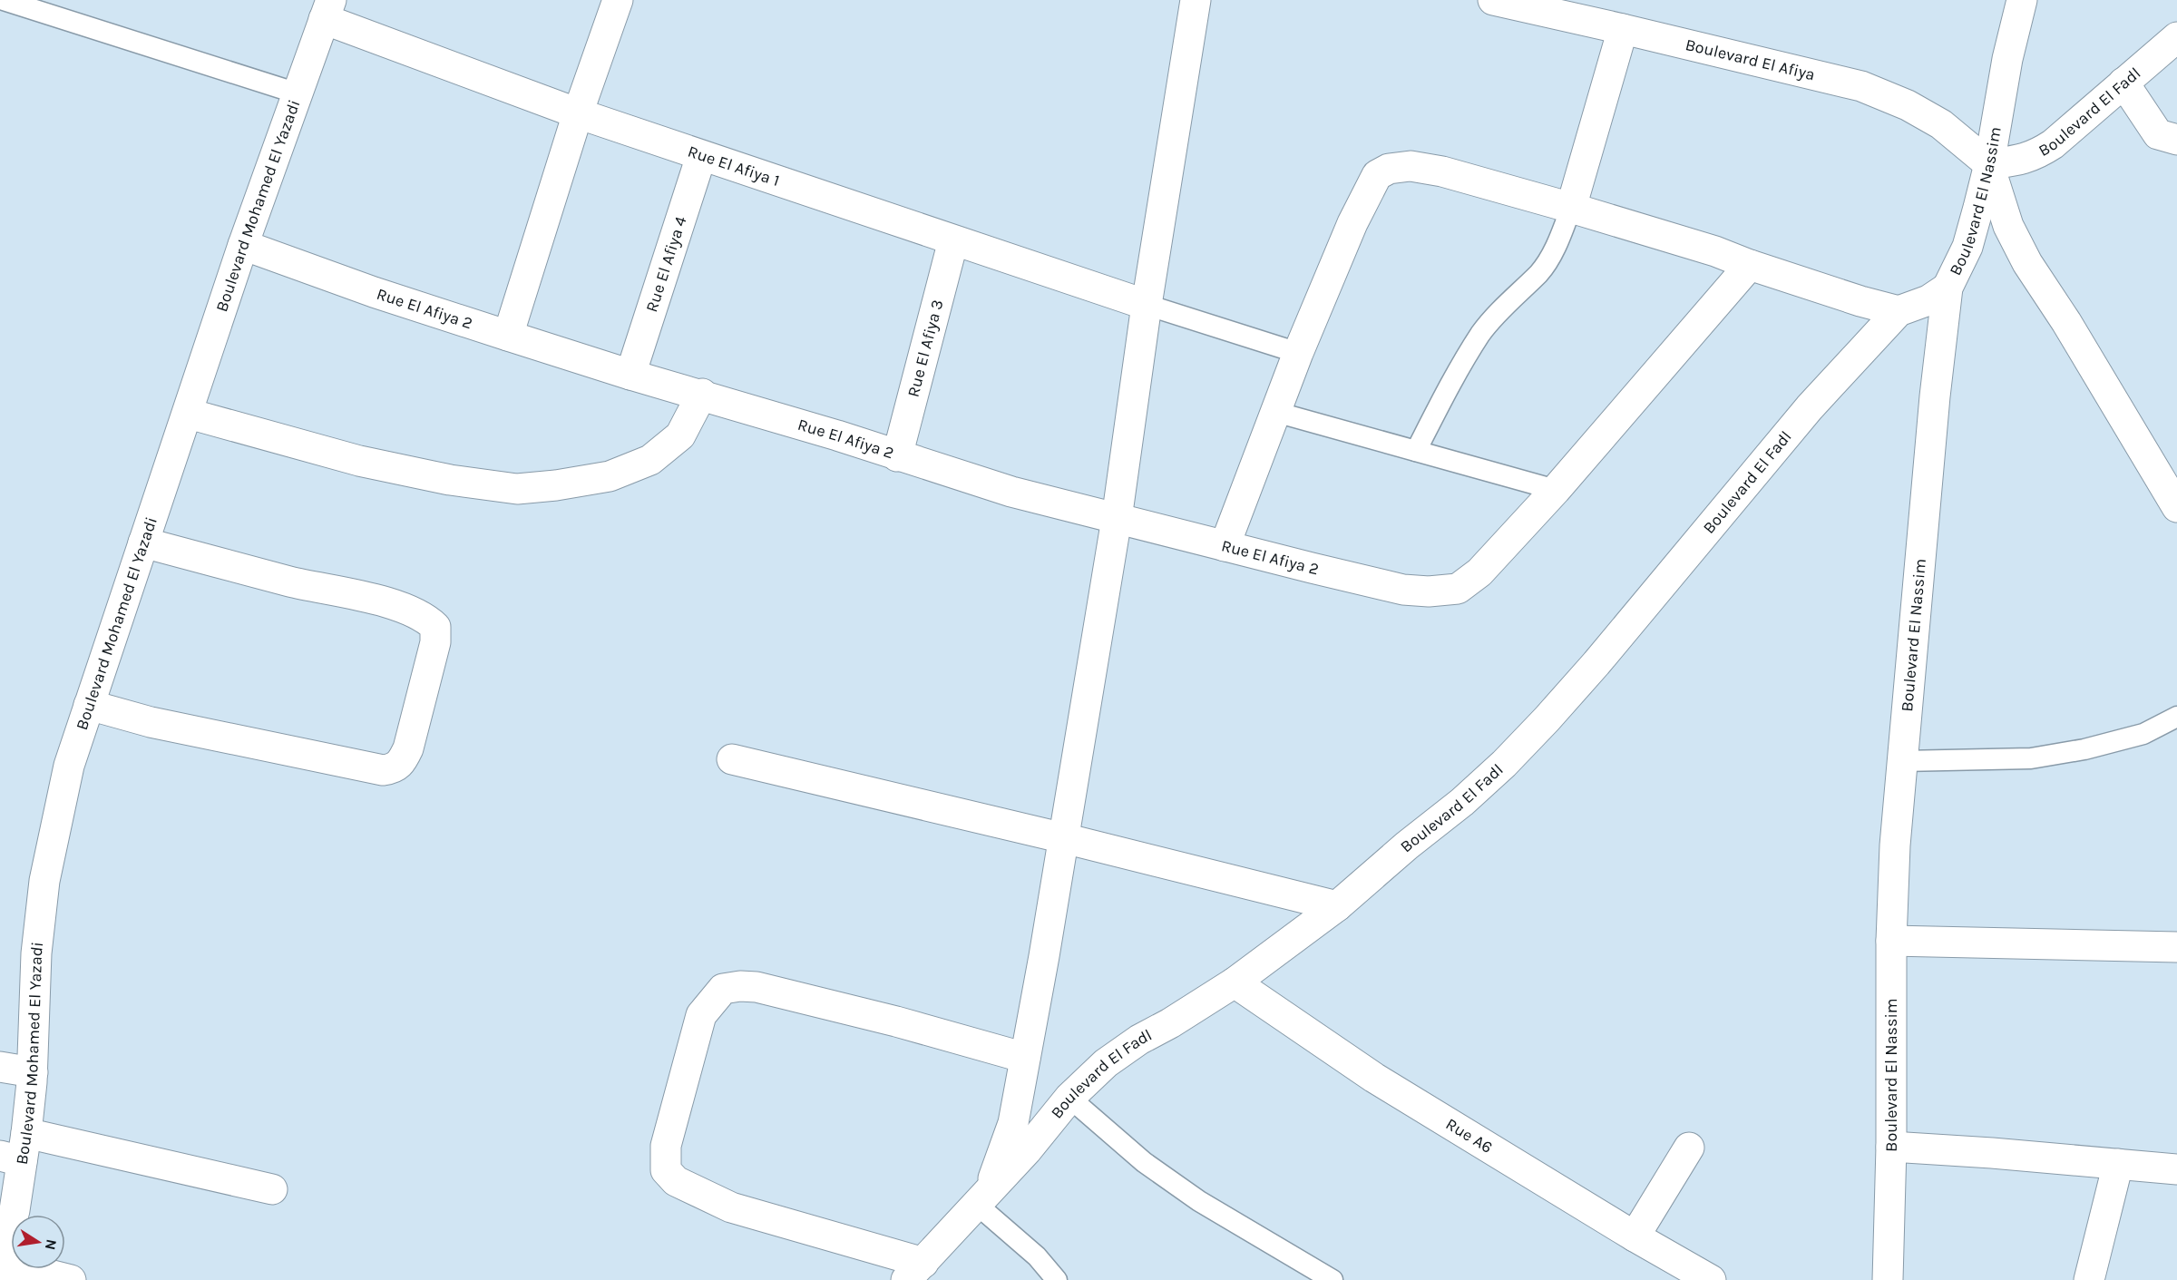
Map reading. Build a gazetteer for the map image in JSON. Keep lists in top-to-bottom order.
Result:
{
  "streets": {
    "street": [
      "Boulevard El Afiya",
      "Boulevard El Fadl",
      "Rue El Afiya 1",
      "Boulevard El Nassim",
      "Boulevard Mohamed El Yazadi",
      "Rue El Afiya 4",
      "Rue El Afiya 2",
      "Rue El Afiya 3",
      "Rue A6"
    ]
  },
  "crossings": [
    ["Boulevard El Afiya", "Boulevard El Fadl"],
    ["Boulevard El Afiya", "Boulevard El Nassim"],
    ["Boulevard El Fadl", "Boulevard El Nassim"],
    ["Boulevard El Fadl", "Rue A6"],
    ["Rue El Afiya 1", "Boulevard Mohamed El Yazadi"],
    ["Rue El Afiya 1", "Rue El Afiya 4"],
    ["Rue El Afiya 1", "Rue El Afiya 3"],
    ["Boulevard Mohamed El Yazadi", "Rue El Afiya 2"],
    ["Rue El Afiya 4", "Rue El Afiya 2"],
    ["Rue El Afiya 2", "Rue El Afiya 3"]
  ],
  "north": "right"
}
